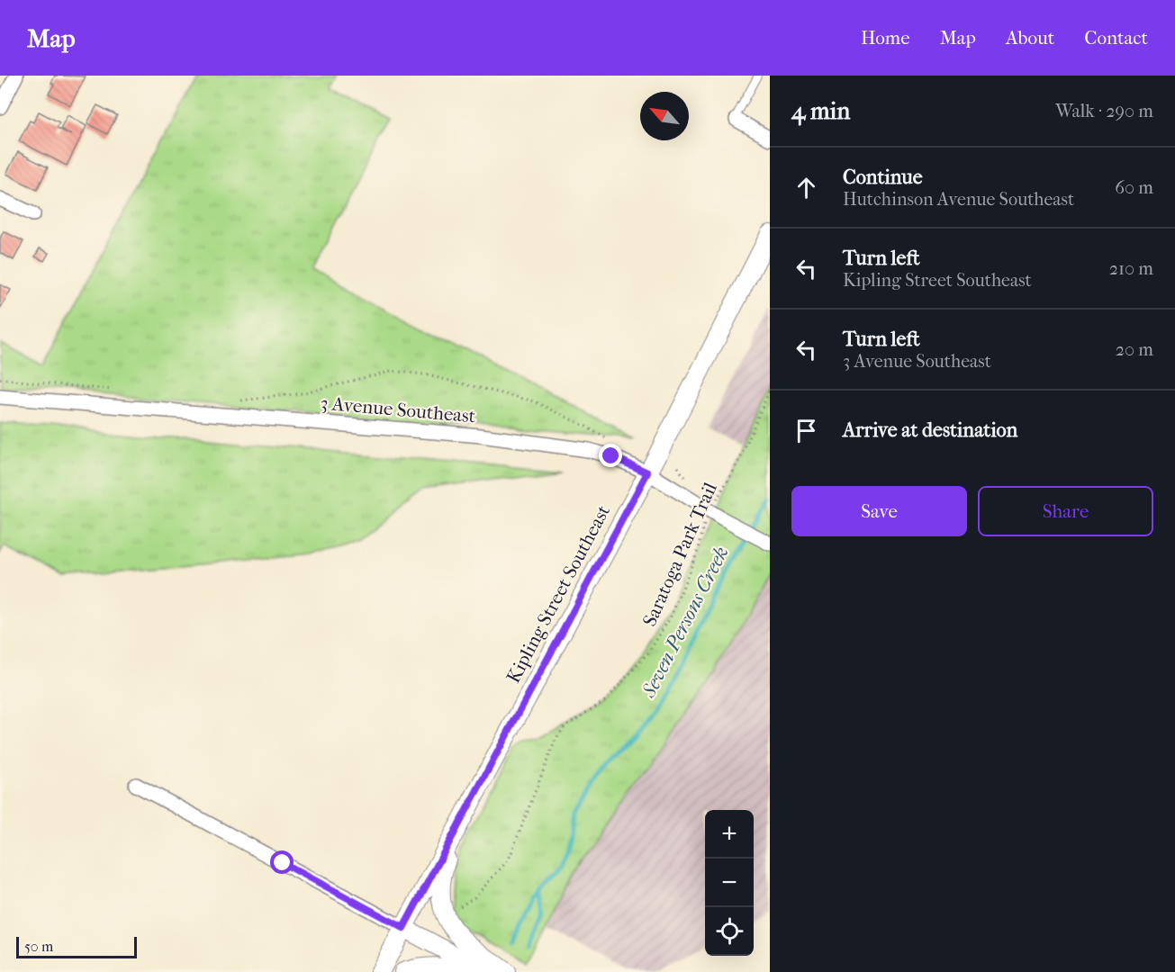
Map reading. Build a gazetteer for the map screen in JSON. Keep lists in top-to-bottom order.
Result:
{
  "streets": {
    "street": ["3 Avenue Southeast", "Kipling Street Southeast"],
    "path": ["Saratoga Park Trail"]
  },
  "crossings": [
    ["3 Avenue Southeast", "Saratoga Park Trail"],
    ["3 Avenue Southeast", "Kipling Street Southeast"]
  ],
  "water": ["Seven Persons Creek"],
  "scale_bar": "50 m",
  "north": "top left",
  "page": {
    "header": "Map",
    "nav": [
      "Home",
      "Map",
      "About",
      "Contact"
    ],
    "heading": ["4 min", "Walk · 290 m"],
    "list": [
      ["Continue", "Hutchinson Avenue Southeast", "60 m"],
      ["Turn left", "Kipling Street Southeast", "210 m"],
      ["Turn left", "3 Avenue Southeast", "20 m"],
      "Arrive at destination"
    ],
    "buttons": ["Save", "Share"],
    "map_buttons": ["+", "−"],
    "scale": "50 m"
  }
}
